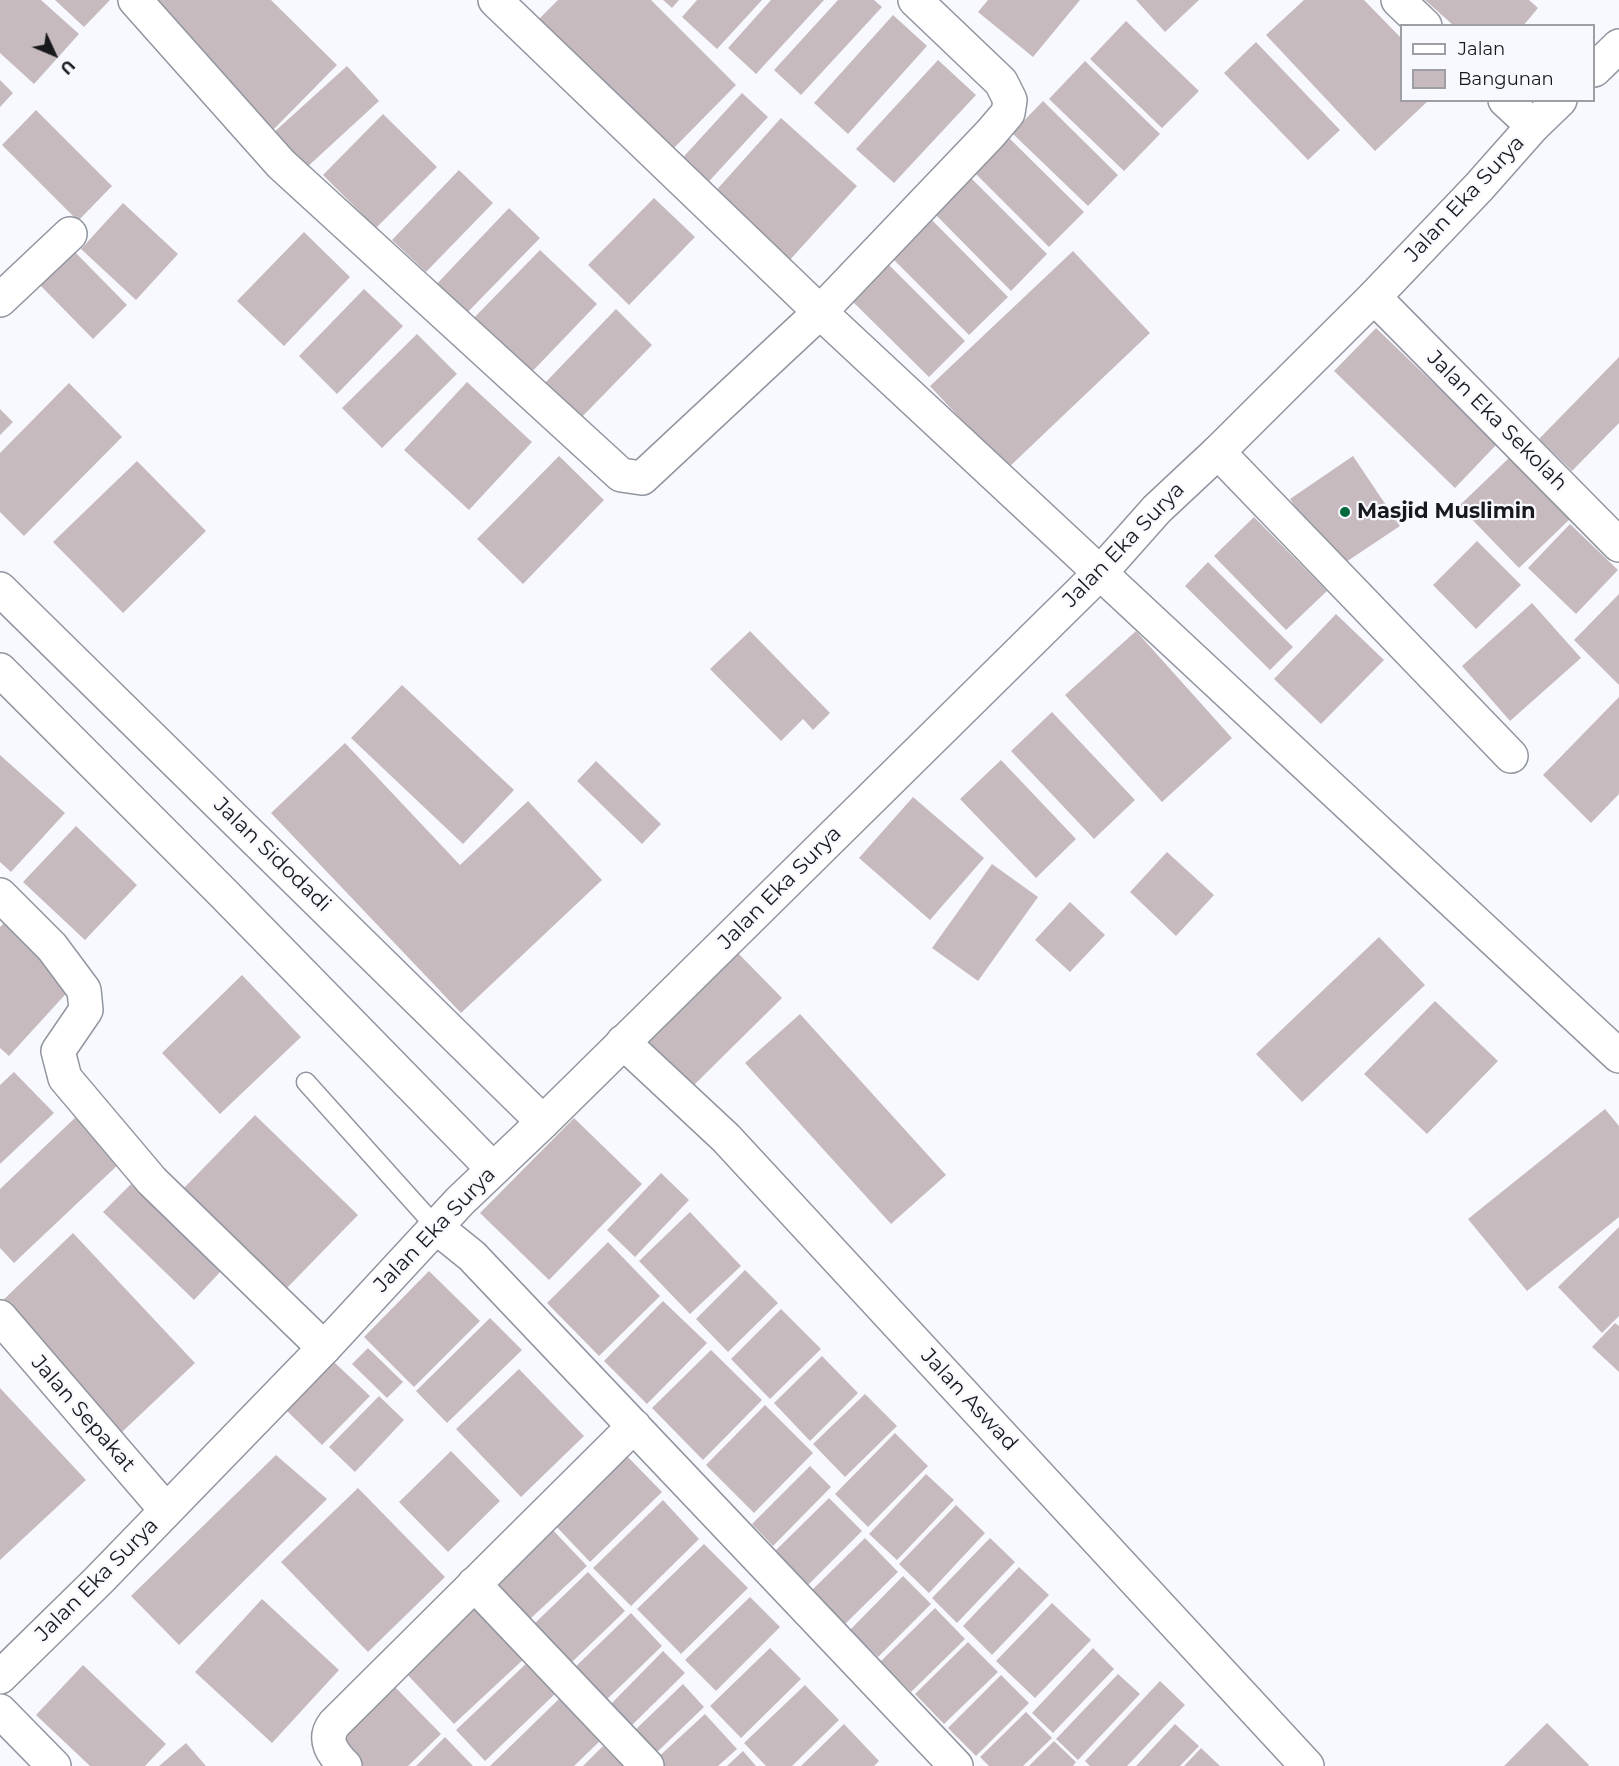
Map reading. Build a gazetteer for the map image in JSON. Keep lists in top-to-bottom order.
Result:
{
  "streets": {
    "street": [
      "Jalan Eka Surya",
      "Jalan Eka Sekolah",
      "Jalan Sidodadi",
      "Jalan Aswad",
      "Jalan Sepakat"
    ]
  },
  "crossings": [
    ["Jalan Eka Surya", "Jalan Eka Sekolah"],
    ["Jalan Eka Surya", "Jalan Sidodadi"],
    ["Jalan Eka Surya", "Jalan Aswad"],
    ["Jalan Eka Surya", "Jalan Sepakat"]
  ],
  "places": ["Masjid Muslimin"],
  "legend": ["Jalan", "Bangunan"],
  "north": "bottom right"
}
